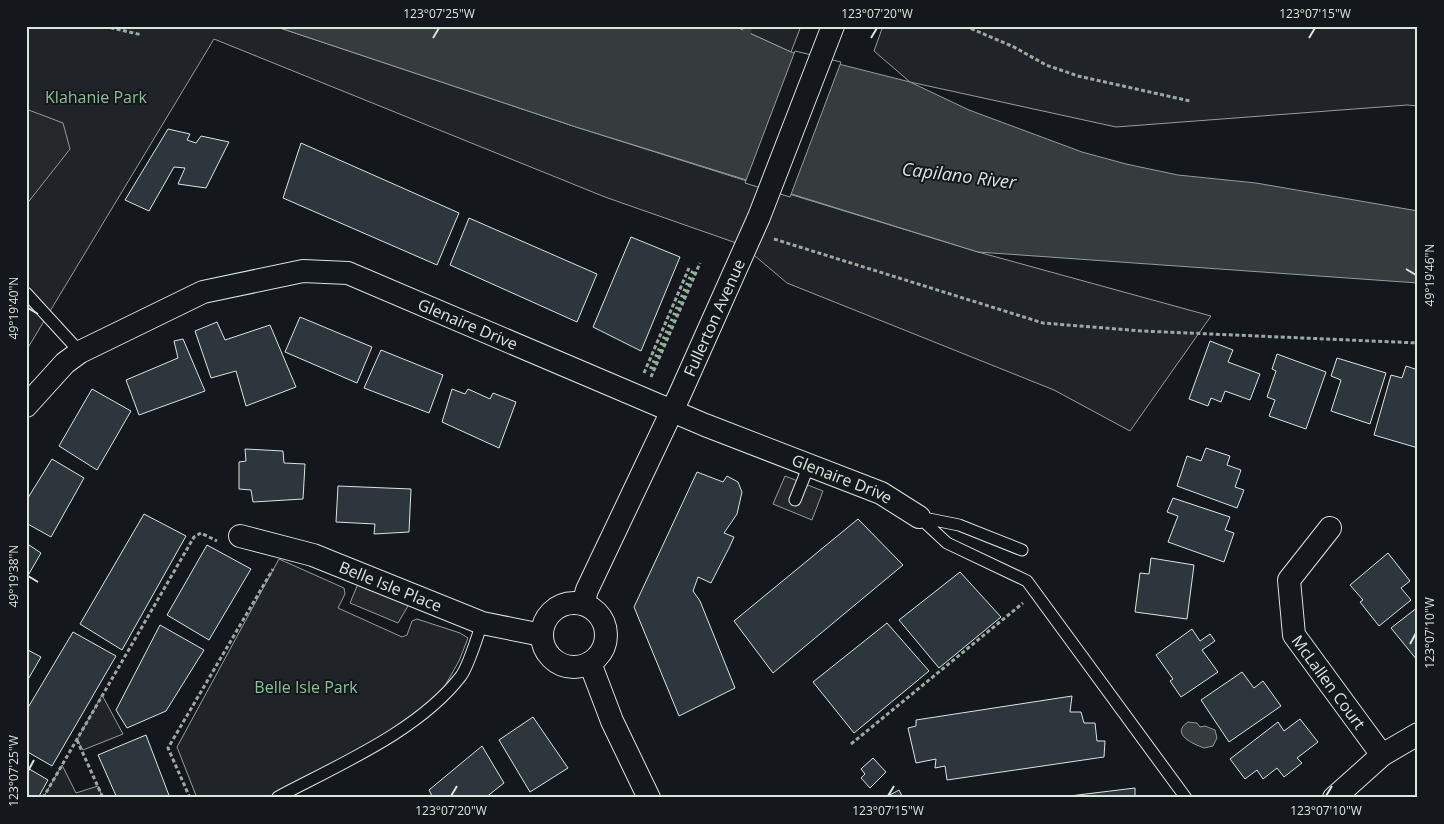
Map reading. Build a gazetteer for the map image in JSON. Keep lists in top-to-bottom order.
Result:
{
  "streets": {
    "street": [
      "Fullerton Avenue",
      "Glenaire Drive",
      "Belle Isle Place",
      "McLallen Court"
    ]
  },
  "crossings": [
    ["Fullerton Avenue", "Glenaire Drive"],
    ["Fullerton Avenue", "Belle Isle Place"]
  ],
  "water": ["Capilano River"],
  "parks": ["Klahanie Park", "Belle Isle Park"],
  "coordinates": [
    "123°07'25\"W",
    "123°07'20\"W",
    "123°07'15\"W",
    "49°19'46\"N",
    "49°19'40\"N",
    "49°19'38\"N",
    "123°07'10\"W"
  ]
}
